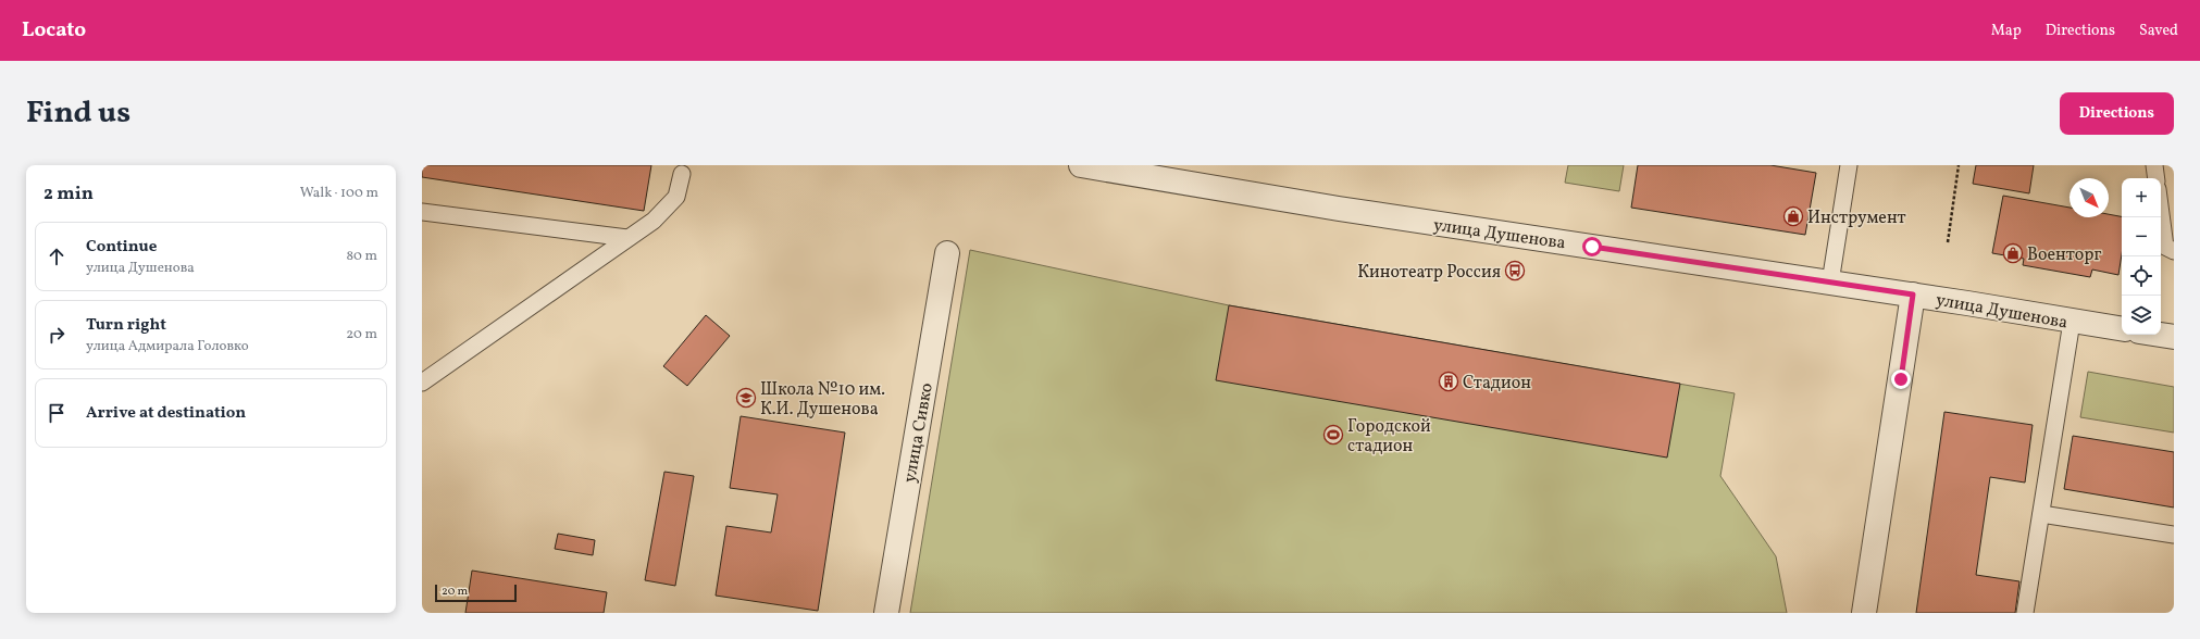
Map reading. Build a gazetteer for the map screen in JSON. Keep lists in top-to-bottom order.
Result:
{
  "streets": {
    "street": ["улица Душенова", "улица Сивко"]
  },
  "places": {
    "shop": ["Инструмент", "Военторг"],
    "bus stop": ["Кинотеатр Россия"],
    "building": ["Стадион"],
    "school or university": ["Школа №10 им. К.И. Душенова"],
    "sports": ["Городской стадион"]
  },
  "scale_bar": "20 m",
  "north": "bottom right",
  "page": {
    "header": "Locato",
    "nav": ["Map", "Directions", "Saved"],
    "title": "Find us",
    "buttons": "Directions",
    "heading": ["2 min", "Walk · 100 m"],
    "map_buttons": ["+", "−"],
    "list": [
      ["Continue", "улица Душенова", "80 m"],
      ["Turn right", "улица Адмирала Головко", "20 m"],
      "Arrive at destination"
    ],
    "scale": "20 m"
  }
}
